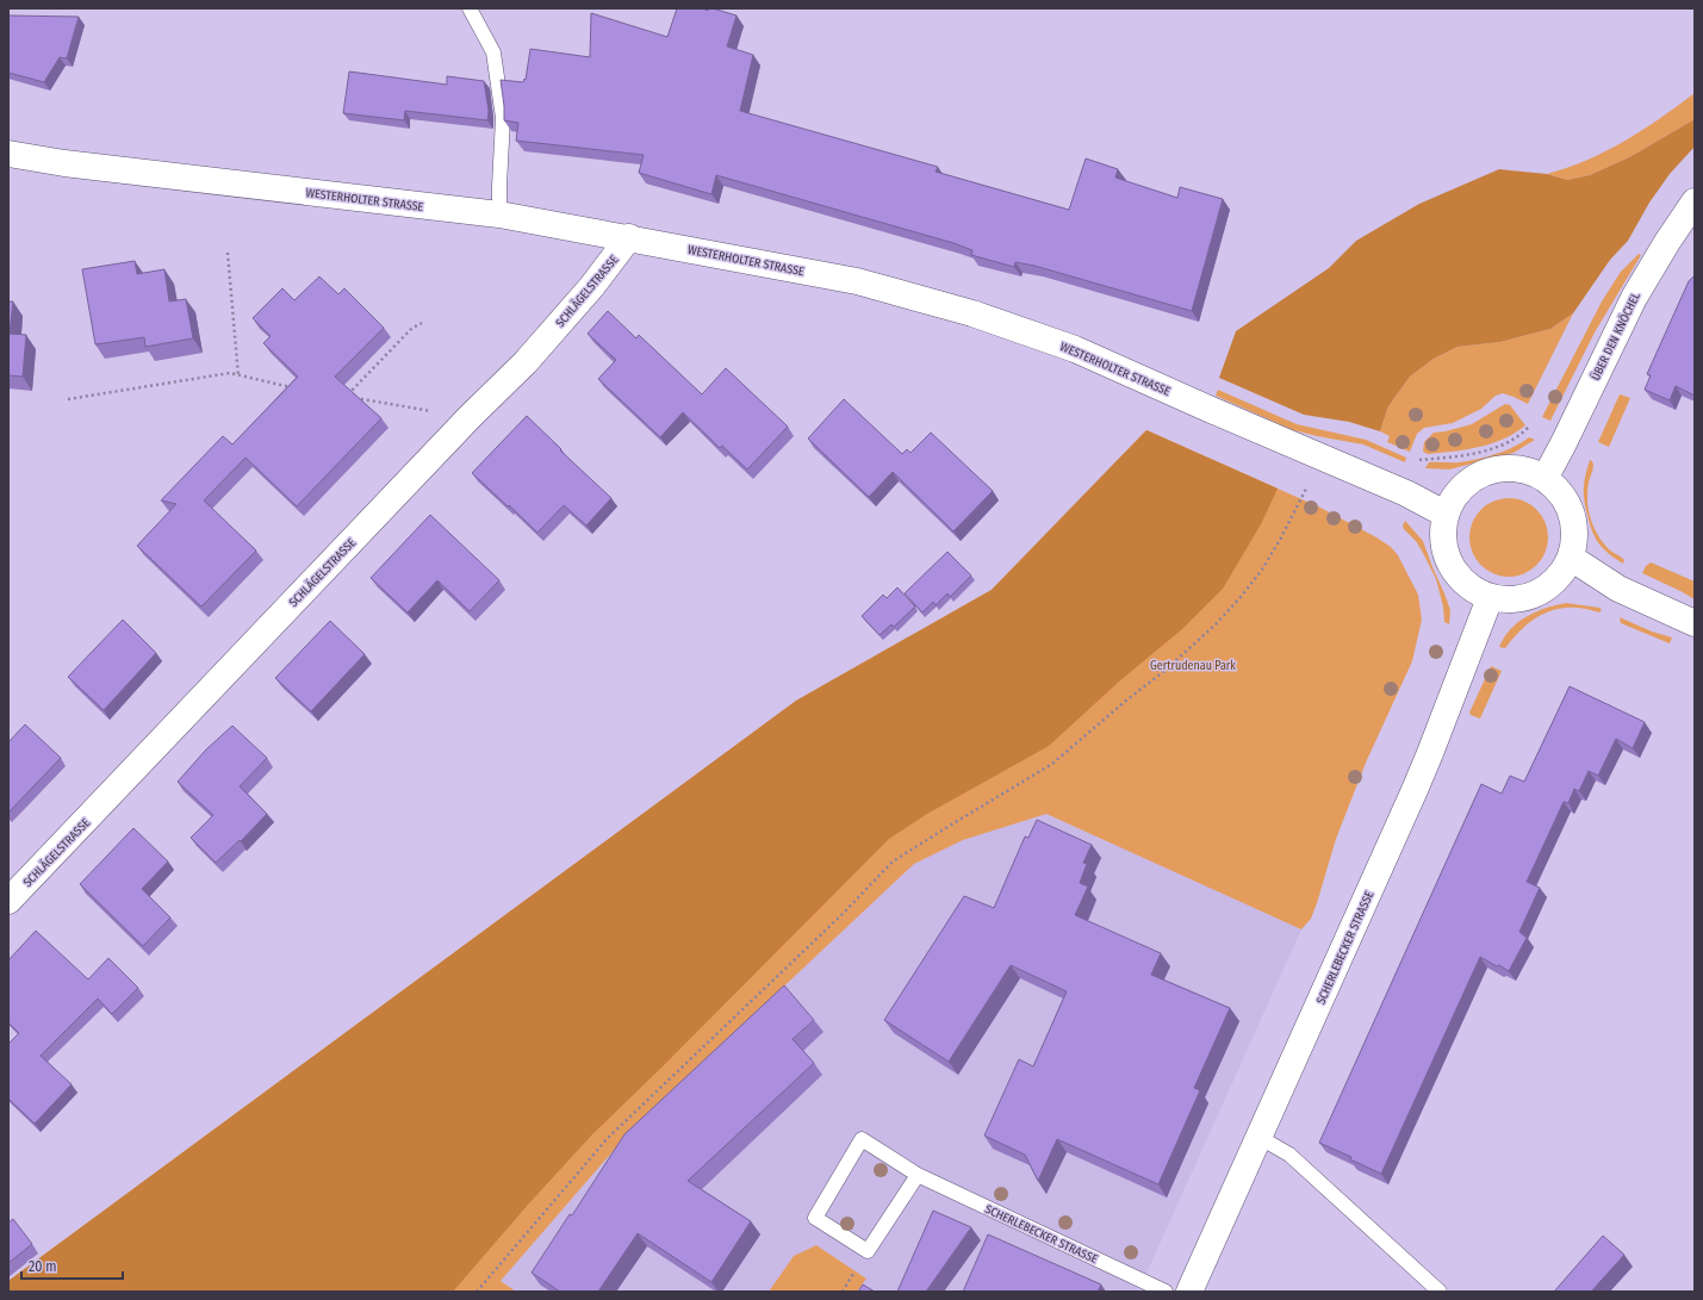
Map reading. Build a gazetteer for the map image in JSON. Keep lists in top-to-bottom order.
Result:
{
  "streets": {
    "street": [
      "WESTERHOLTER STRASSE",
      "SCHLÄGELSTRASSE",
      "ÜBER DEN KNÖCHEL",
      "SCHERLEBECKER STRASSE"
    ]
  },
  "crossings": [
    ["WESTERHOLTER STRASSE", "SCHLÄGELSTRASSE"],
    ["WESTERHOLTER STRASSE", "ÜBER DEN KNÖCHEL"],
    ["WESTERHOLTER STRASSE", "SCHERLEBECKER STRASSE"],
    ["ÜBER DEN KNÖCHEL", "SCHERLEBECKER STRASSE"]
  ],
  "parks": ["Gertrudenau Park"],
  "scale_bar": "20 m"
}
